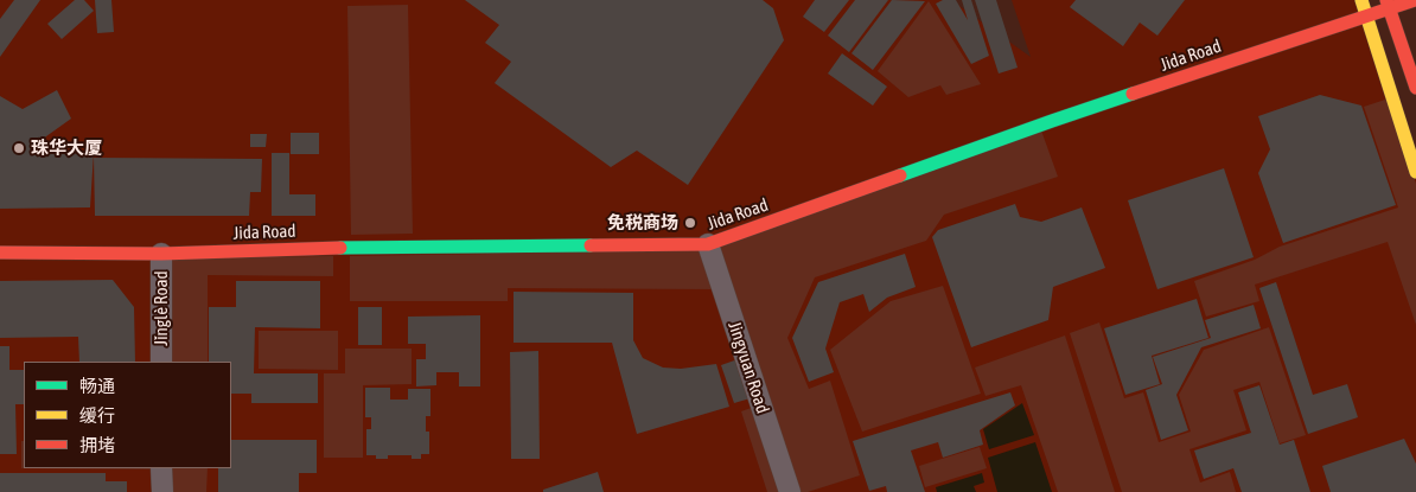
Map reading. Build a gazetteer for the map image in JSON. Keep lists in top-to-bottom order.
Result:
{
  "streets": {
    "main road": ["Jida Road"],
    "street": ["Jǐnglè Road", "Jingyuan Road"]
  },
  "crossings": [
    ["Jida Road", "Jǐnglè Road"],
    ["Jida Road", "Jingyuan Road"]
  ],
  "places": ["珠华大厦", "免税商场"],
  "legend": ["畅通", "缓行", "拥堵"]
}
